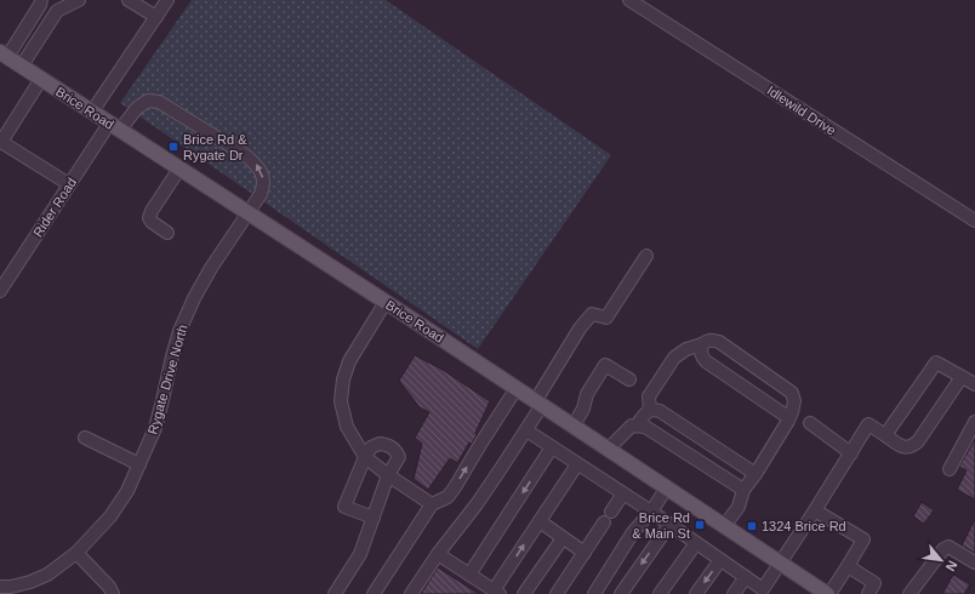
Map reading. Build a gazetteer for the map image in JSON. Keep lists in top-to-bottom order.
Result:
{
  "streets": {
    "main road": ["Brice Road"],
    "street": ["Idlewild Drive", "Rider Road", "Rygate Drive North"]
  },
  "crossings": [
    ["Brice Road", "Rider Road"],
    ["Brice Road", "Rygate Drive North"],
    ["Rider Road", "Rygate Drive North"]
  ],
  "places": {
    "transit": ["Brice Rd & Rygate Dr", "Brice Rd & Main St", "1324 Brice Rd"]
  },
  "north": "bottom right"
}
